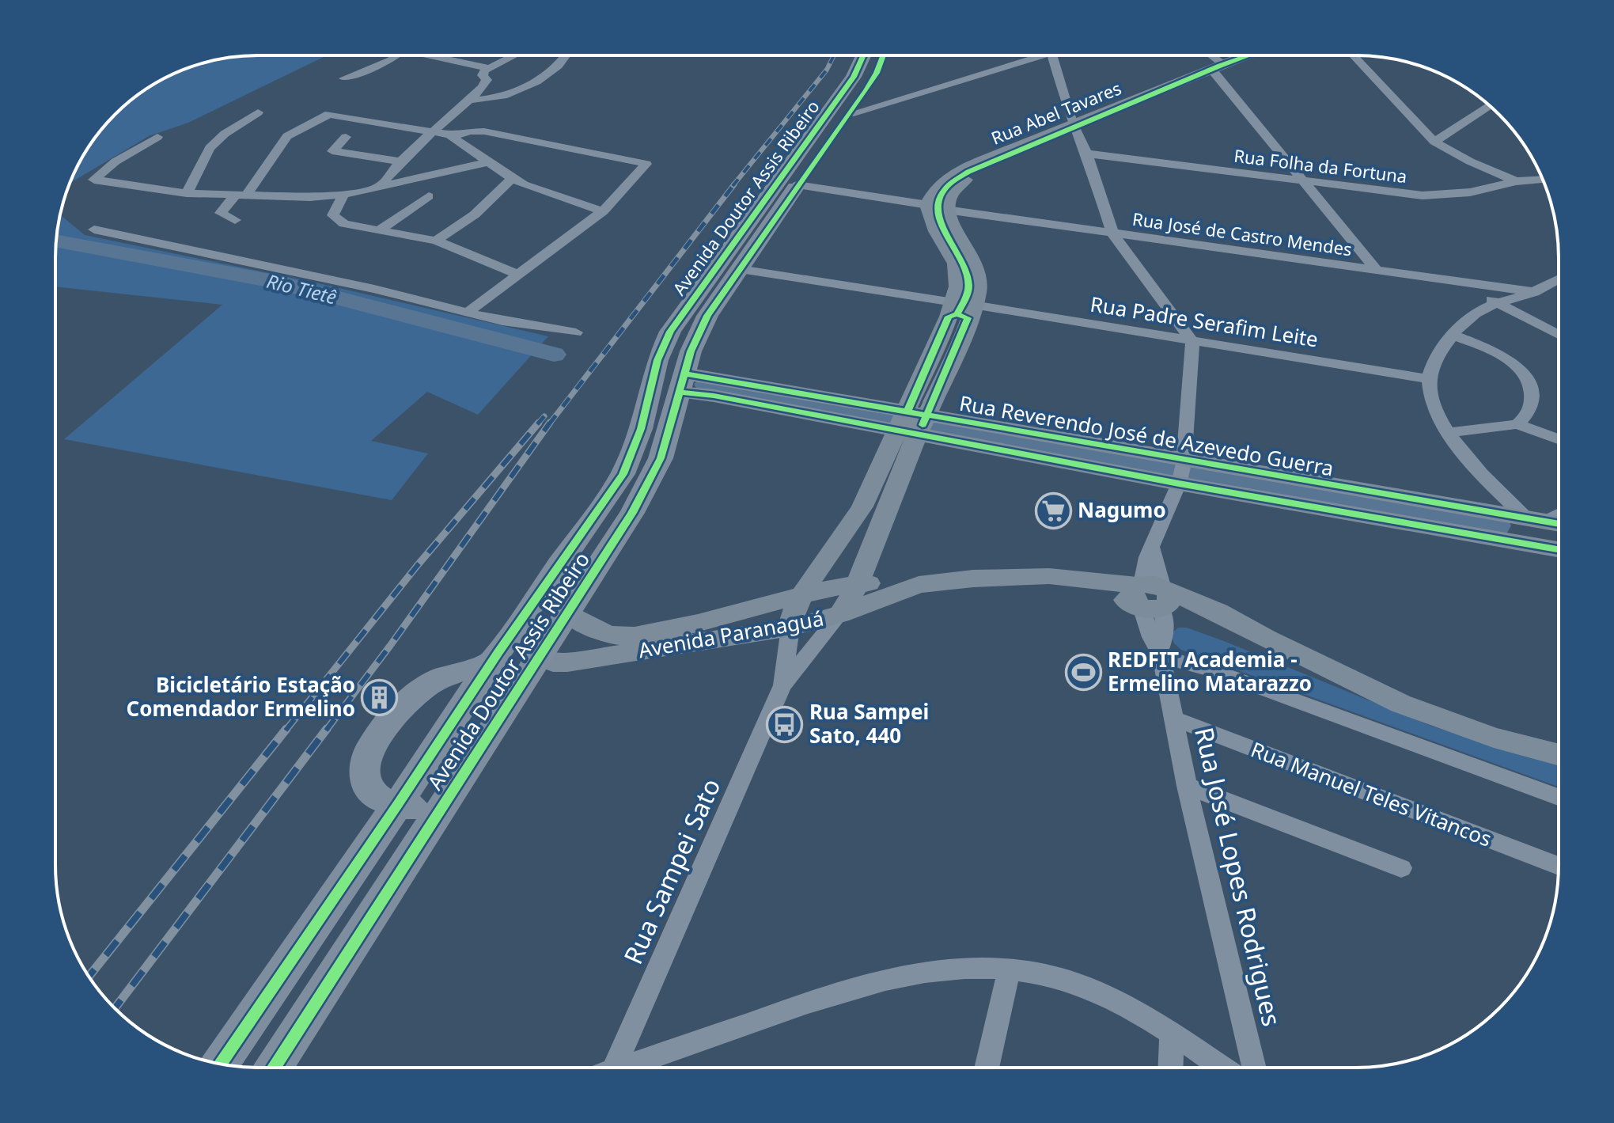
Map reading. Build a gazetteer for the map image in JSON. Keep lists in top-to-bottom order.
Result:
{
  "streets": {
    "main road": ["Avenida Doutor Assis Ribeiro"],
    "street": [
      "Rua Abel Tavares",
      "Rua Folha da Fortuna",
      "Rua José de Castro Mendes",
      "Rua Padre Serafim Leite",
      "Rua Reverendo José de Azevedo Guerra",
      "Avenida Paranaguá",
      "Rua Manuel Teles Vitancos",
      "Rua Sampei Sato",
      "Rua José Lopes Rodrigues"
    ]
  },
  "crossings": [
    ["Rua Abel Tavares", "Rua José de Castro Mendes"],
    ["Avenida Doutor Assis Ribeiro", "Rua Reverendo José de Azevedo Guerra"],
    ["Avenida Doutor Assis Ribeiro", "Avenida Paranaguá"],
    ["Rua Padre Serafim Leite", "Rua José Lopes Rodrigues"],
    ["Rua Reverendo José de Azevedo Guerra", "Rua José Lopes Rodrigues"],
    ["Avenida Paranaguá", "Rua Sampei Sato"],
    ["Avenida Paranaguá", "Rua José Lopes Rodrigues"],
    ["Rua Manuel Teles Vitancos", "Rua José Lopes Rodrigues"]
  ],
  "water": ["Rio Tietê"],
  "places": {
    "supermarket": ["Nagumo"],
    "sports": ["REDFIT Academia - Ermelino Matarazzo"],
    "building": ["Bicicletário Estação Comendador Ermelino"],
    "bus stop": ["Rua Sampei Sato, 440"]
  }
}
